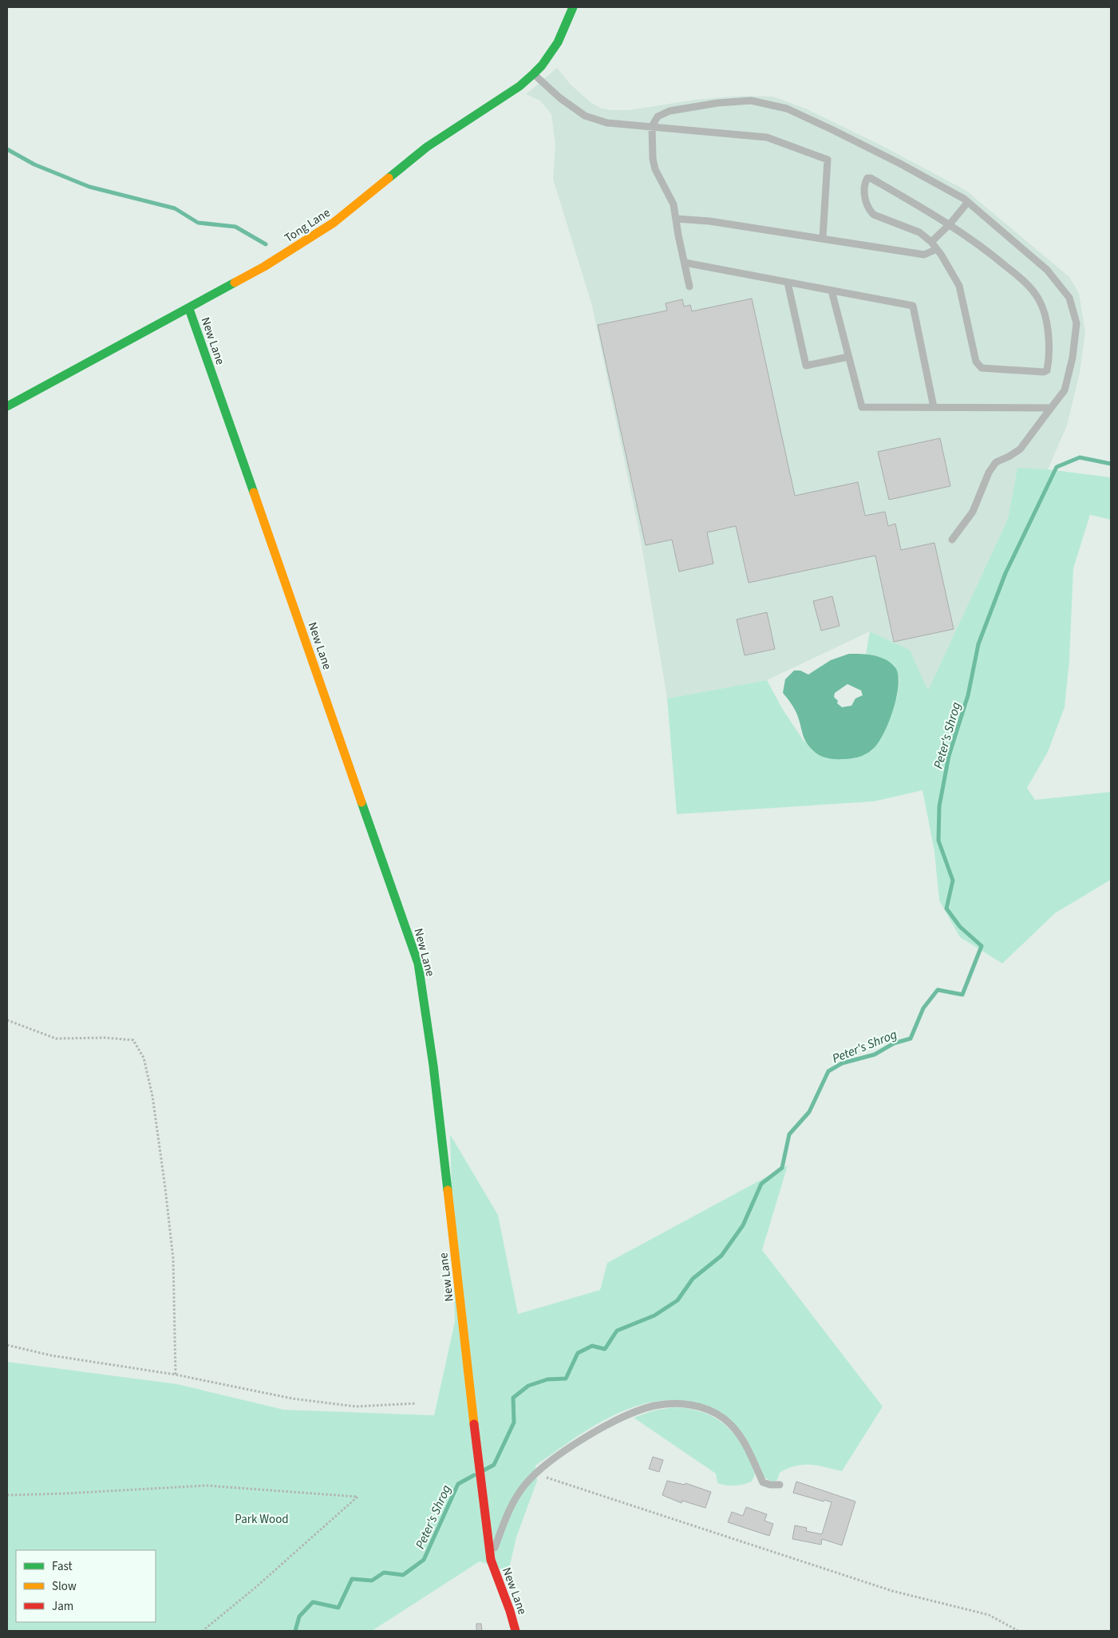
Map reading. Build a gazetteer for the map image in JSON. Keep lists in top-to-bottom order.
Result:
{
  "streets": {
    "street": ["Tong Lane", "New Lane"]
  },
  "crossings": [
    ["Tong Lane", "New Lane"]
  ],
  "water": ["Peter's Shrog"],
  "parks": ["Park Wood"],
  "legend": ["Fast", "Slow", "Jam"]
}
